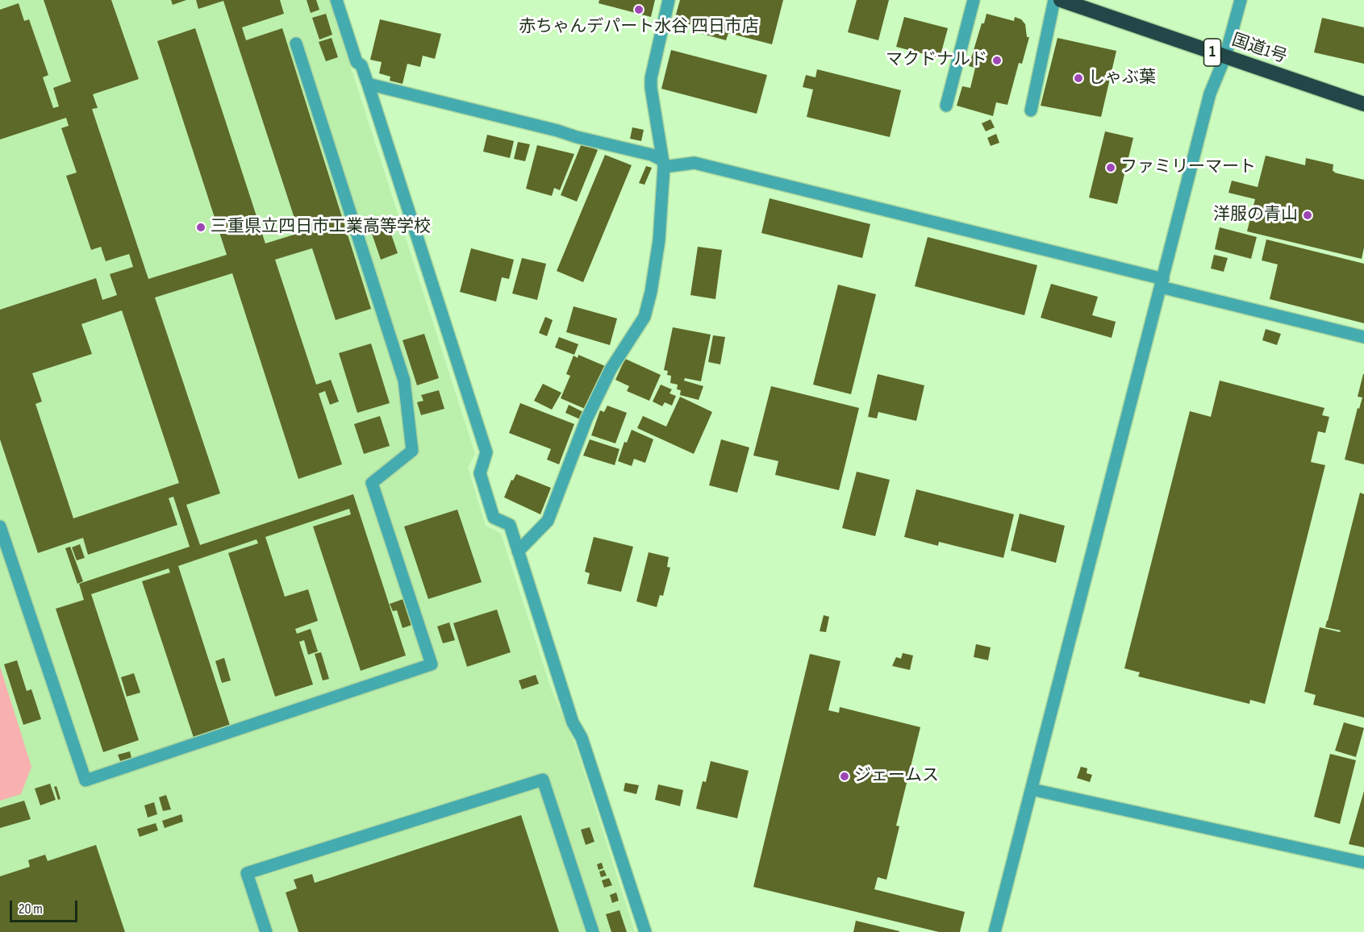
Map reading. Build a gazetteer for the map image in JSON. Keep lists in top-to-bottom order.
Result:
{
  "streets": {
    "highway": ["国道1号", "1"]
  },
  "places": [
    "赤ちゃんデパート水谷 四日市店",
    "マクドナルド",
    "しゃぶ葉",
    "ファミリーマート",
    "洋服の青山",
    "三重県立四日市工業高等学校",
    "ジェームス"
  ],
  "scale_bar": "20 m"
}
